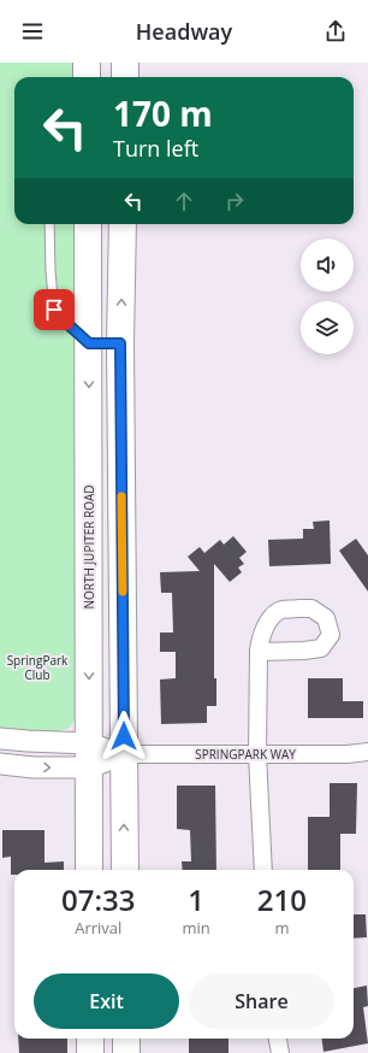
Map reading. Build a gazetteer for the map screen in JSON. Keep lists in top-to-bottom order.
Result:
{
  "streets": {
    "main road": ["NORTH JUPITER ROAD"],
    "street": ["SPRINGPARK WAY"]
  },
  "crossings": [
    ["NORTH JUPITER ROAD", "SPRINGPARK WAY"]
  ],
  "parks": ["SpringPark Club"],
  "page": {
    "header": "Headway",
    "turn": ["170 m", "Turn left"],
    "eta": [
      "07:33",
      "Arrival",
      "1",
      "min",
      "210",
      "m"
    ],
    "buttons": ["Exit", "Share"]
  }
}
